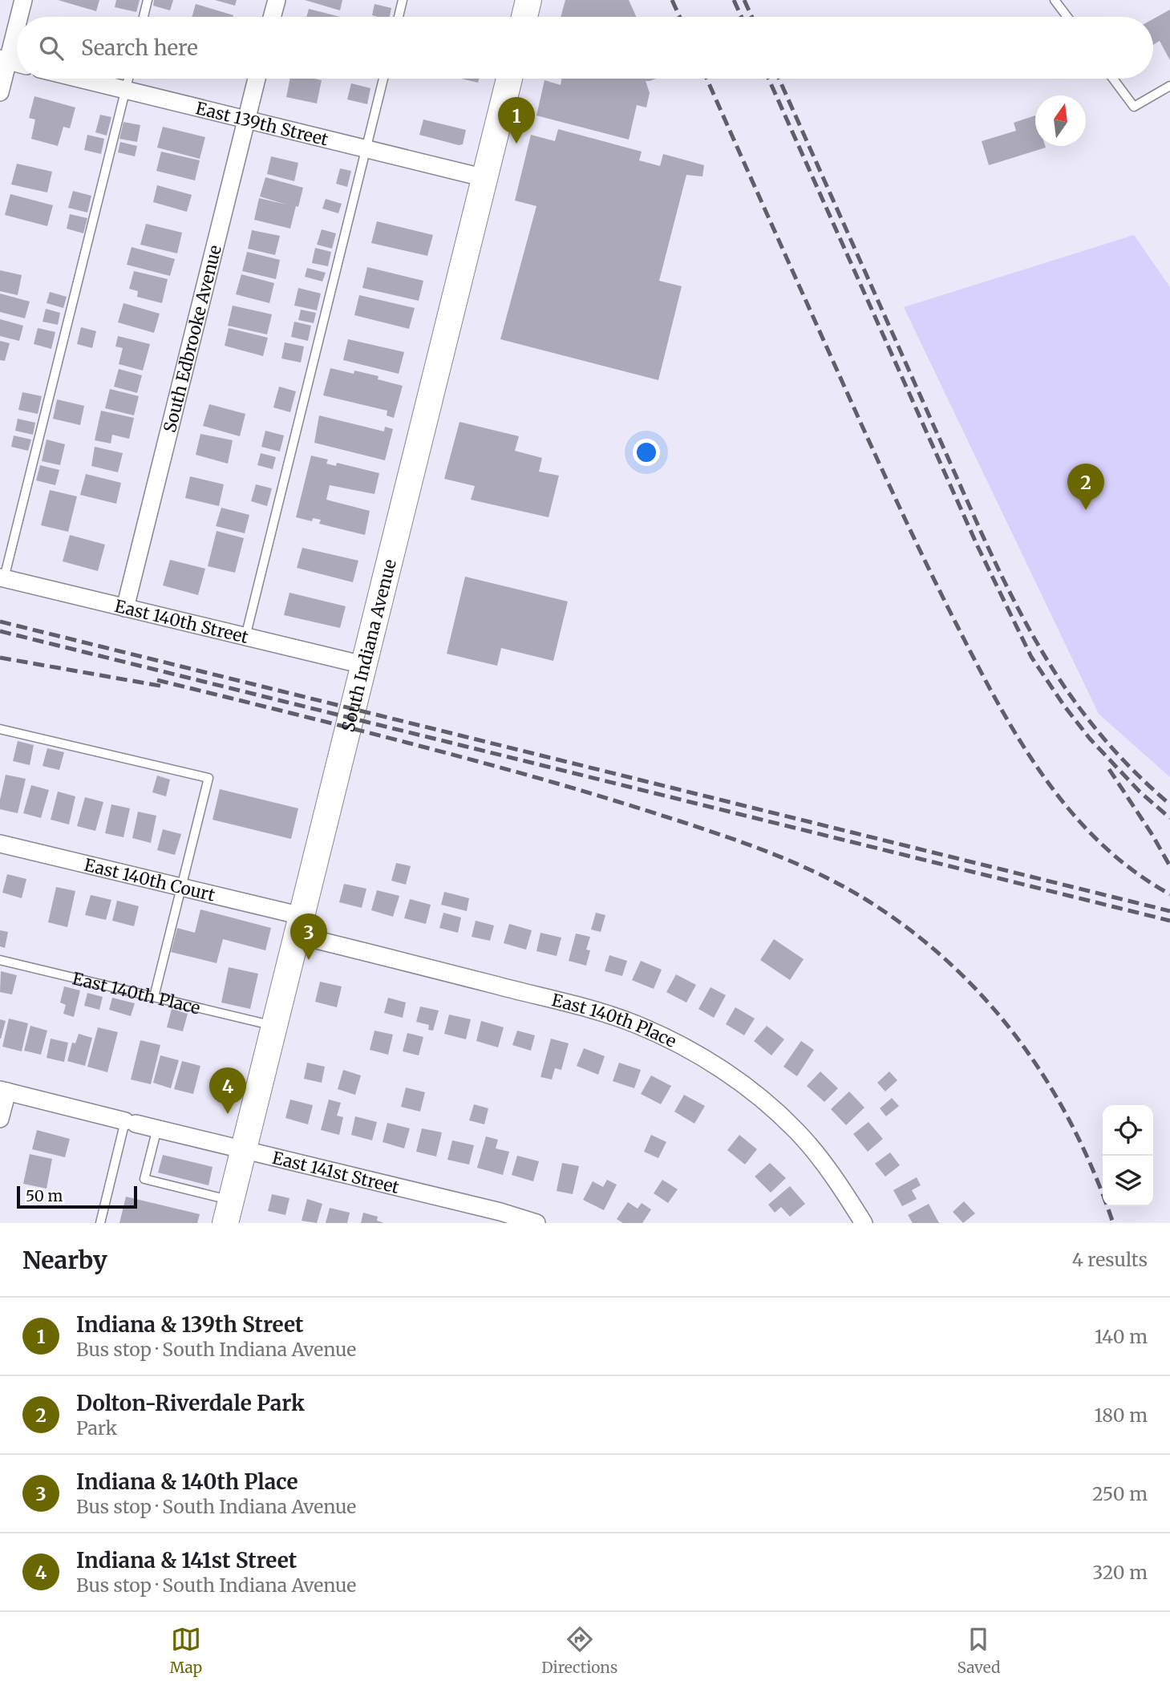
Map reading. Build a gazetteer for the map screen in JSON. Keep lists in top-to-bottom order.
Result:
{
  "streets": {
    "main road": ["South Indiana Avenue"],
    "street": [
      "East 139th Street",
      "South Edbrooke Avenue",
      "East 140th Street",
      "East 140th Court",
      "East 140th Place",
      "East 141st Street"
    ]
  },
  "crossings": [
    ["East 139th Street", "South Edbrooke Avenue"],
    ["East 139th Street", "South Indiana Avenue"],
    ["South Edbrooke Avenue", "East 140th Street"],
    ["East 140th Street", "South Indiana Avenue"],
    ["South Indiana Avenue", "East 140th Court"],
    ["South Indiana Avenue", "East 140th Place"],
    ["South Indiana Avenue", "East 141st Street"],
    ["East 140th Court", "East 140th Place"]
  ],
  "scale_bar": "50 m",
  "north": "top",
  "page": {
    "search": "Search here",
    "pins": [
      "1",
      "2",
      "3",
      "4"
    ],
    "scale": "50 m",
    "heading": ["Nearby", "4 results"],
    "list": [
      {
        "mark": "1",
        "name": "Indiana & 139th Street",
        "note": "Bus stop · South Indiana Avenue",
        "value": "140 m"
      },
      {
        "mark": "2",
        "name": "Dolton-Riverdale Park",
        "note": "Park",
        "value": "180 m"
      },
      {
        "mark": "3",
        "name": "Indiana & 140th Place",
        "note": "Bus stop · South Indiana Avenue",
        "value": "250 m"
      },
      {
        "mark": "4",
        "name": "Indiana & 141st Street",
        "note": "Bus stop · South Indiana Avenue",
        "value": "320 m"
      }
    ],
    "nav": ["Map", "Directions", "Saved"]
  }
}
